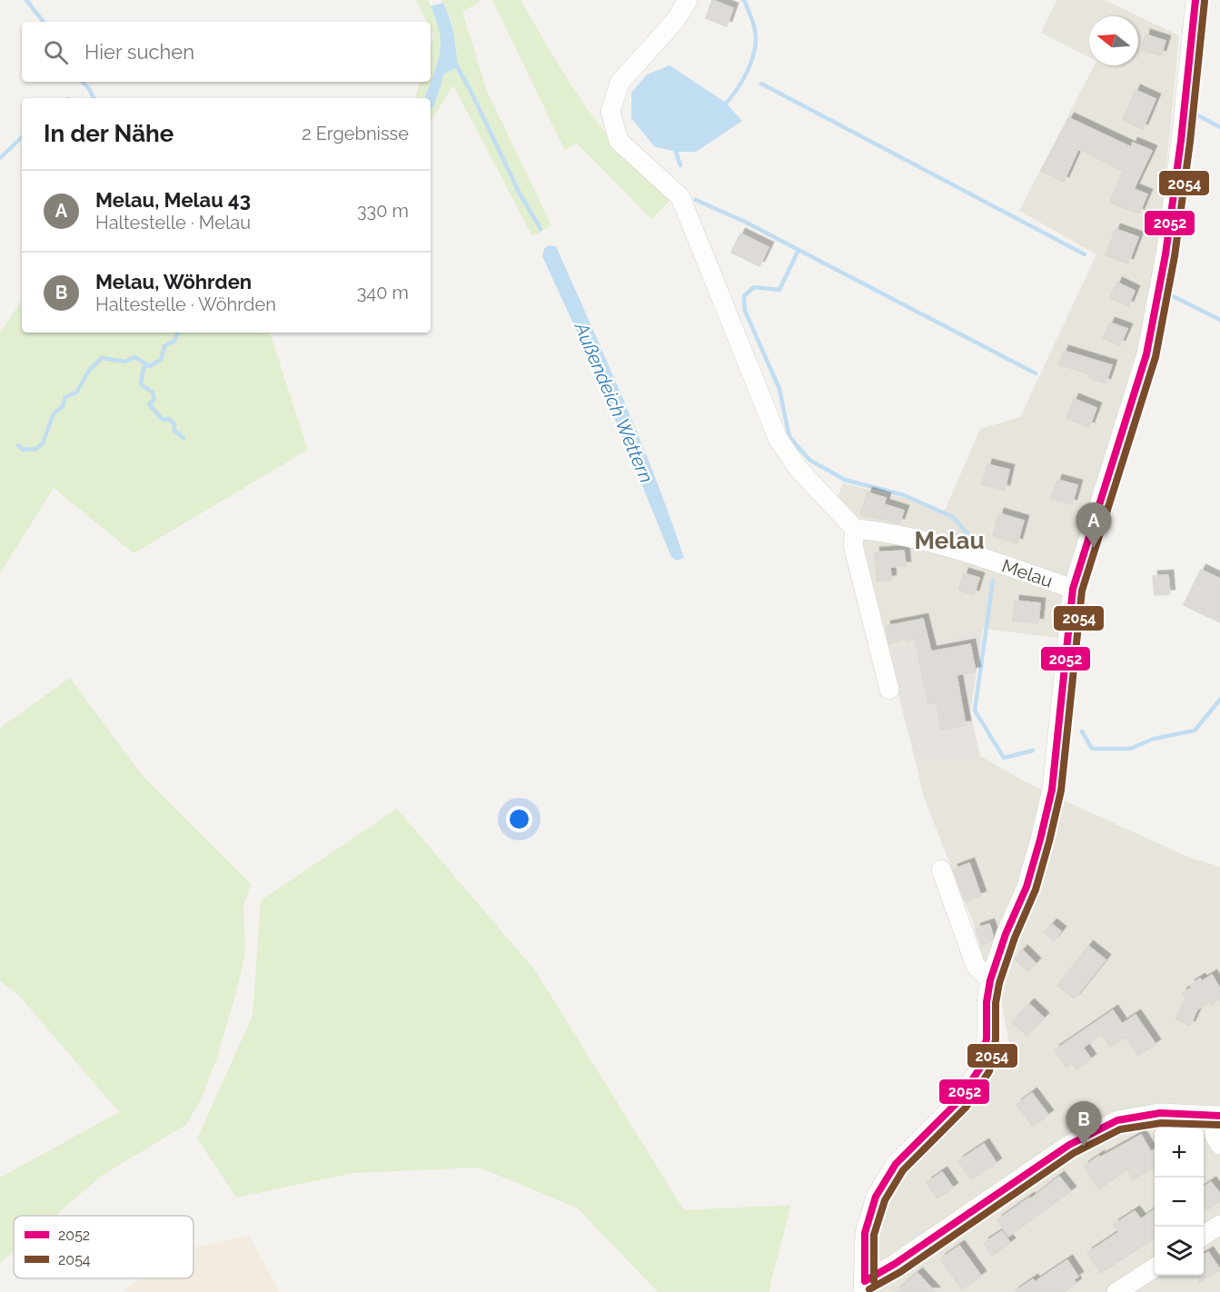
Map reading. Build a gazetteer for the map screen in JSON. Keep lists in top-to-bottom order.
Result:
{
  "streets": {
    "street": ["Melau"]
  },
  "districts": ["Melau"],
  "water": ["Außendeich Wettern"],
  "lines": ["transit line 2052", "transit line 2054"],
  "legend": ["2052", "2054"],
  "north": "left",
  "page": {
    "search": "Hier suchen",
    "heading": ["In der Nähe", "2 Ergebnisse"],
    "list": [
      {
        "mark": "A",
        "name": "Melau, Melau 43",
        "note": "Haltestelle · Melau",
        "value": "330 m"
      },
      {
        "mark": "B",
        "name": "Melau, Wöhrden",
        "note": "Haltestelle · Wöhrden",
        "value": "340 m"
      }
    ],
    "pins": ["A", "B"],
    "map_buttons": ["+", "−"]
  }
}
